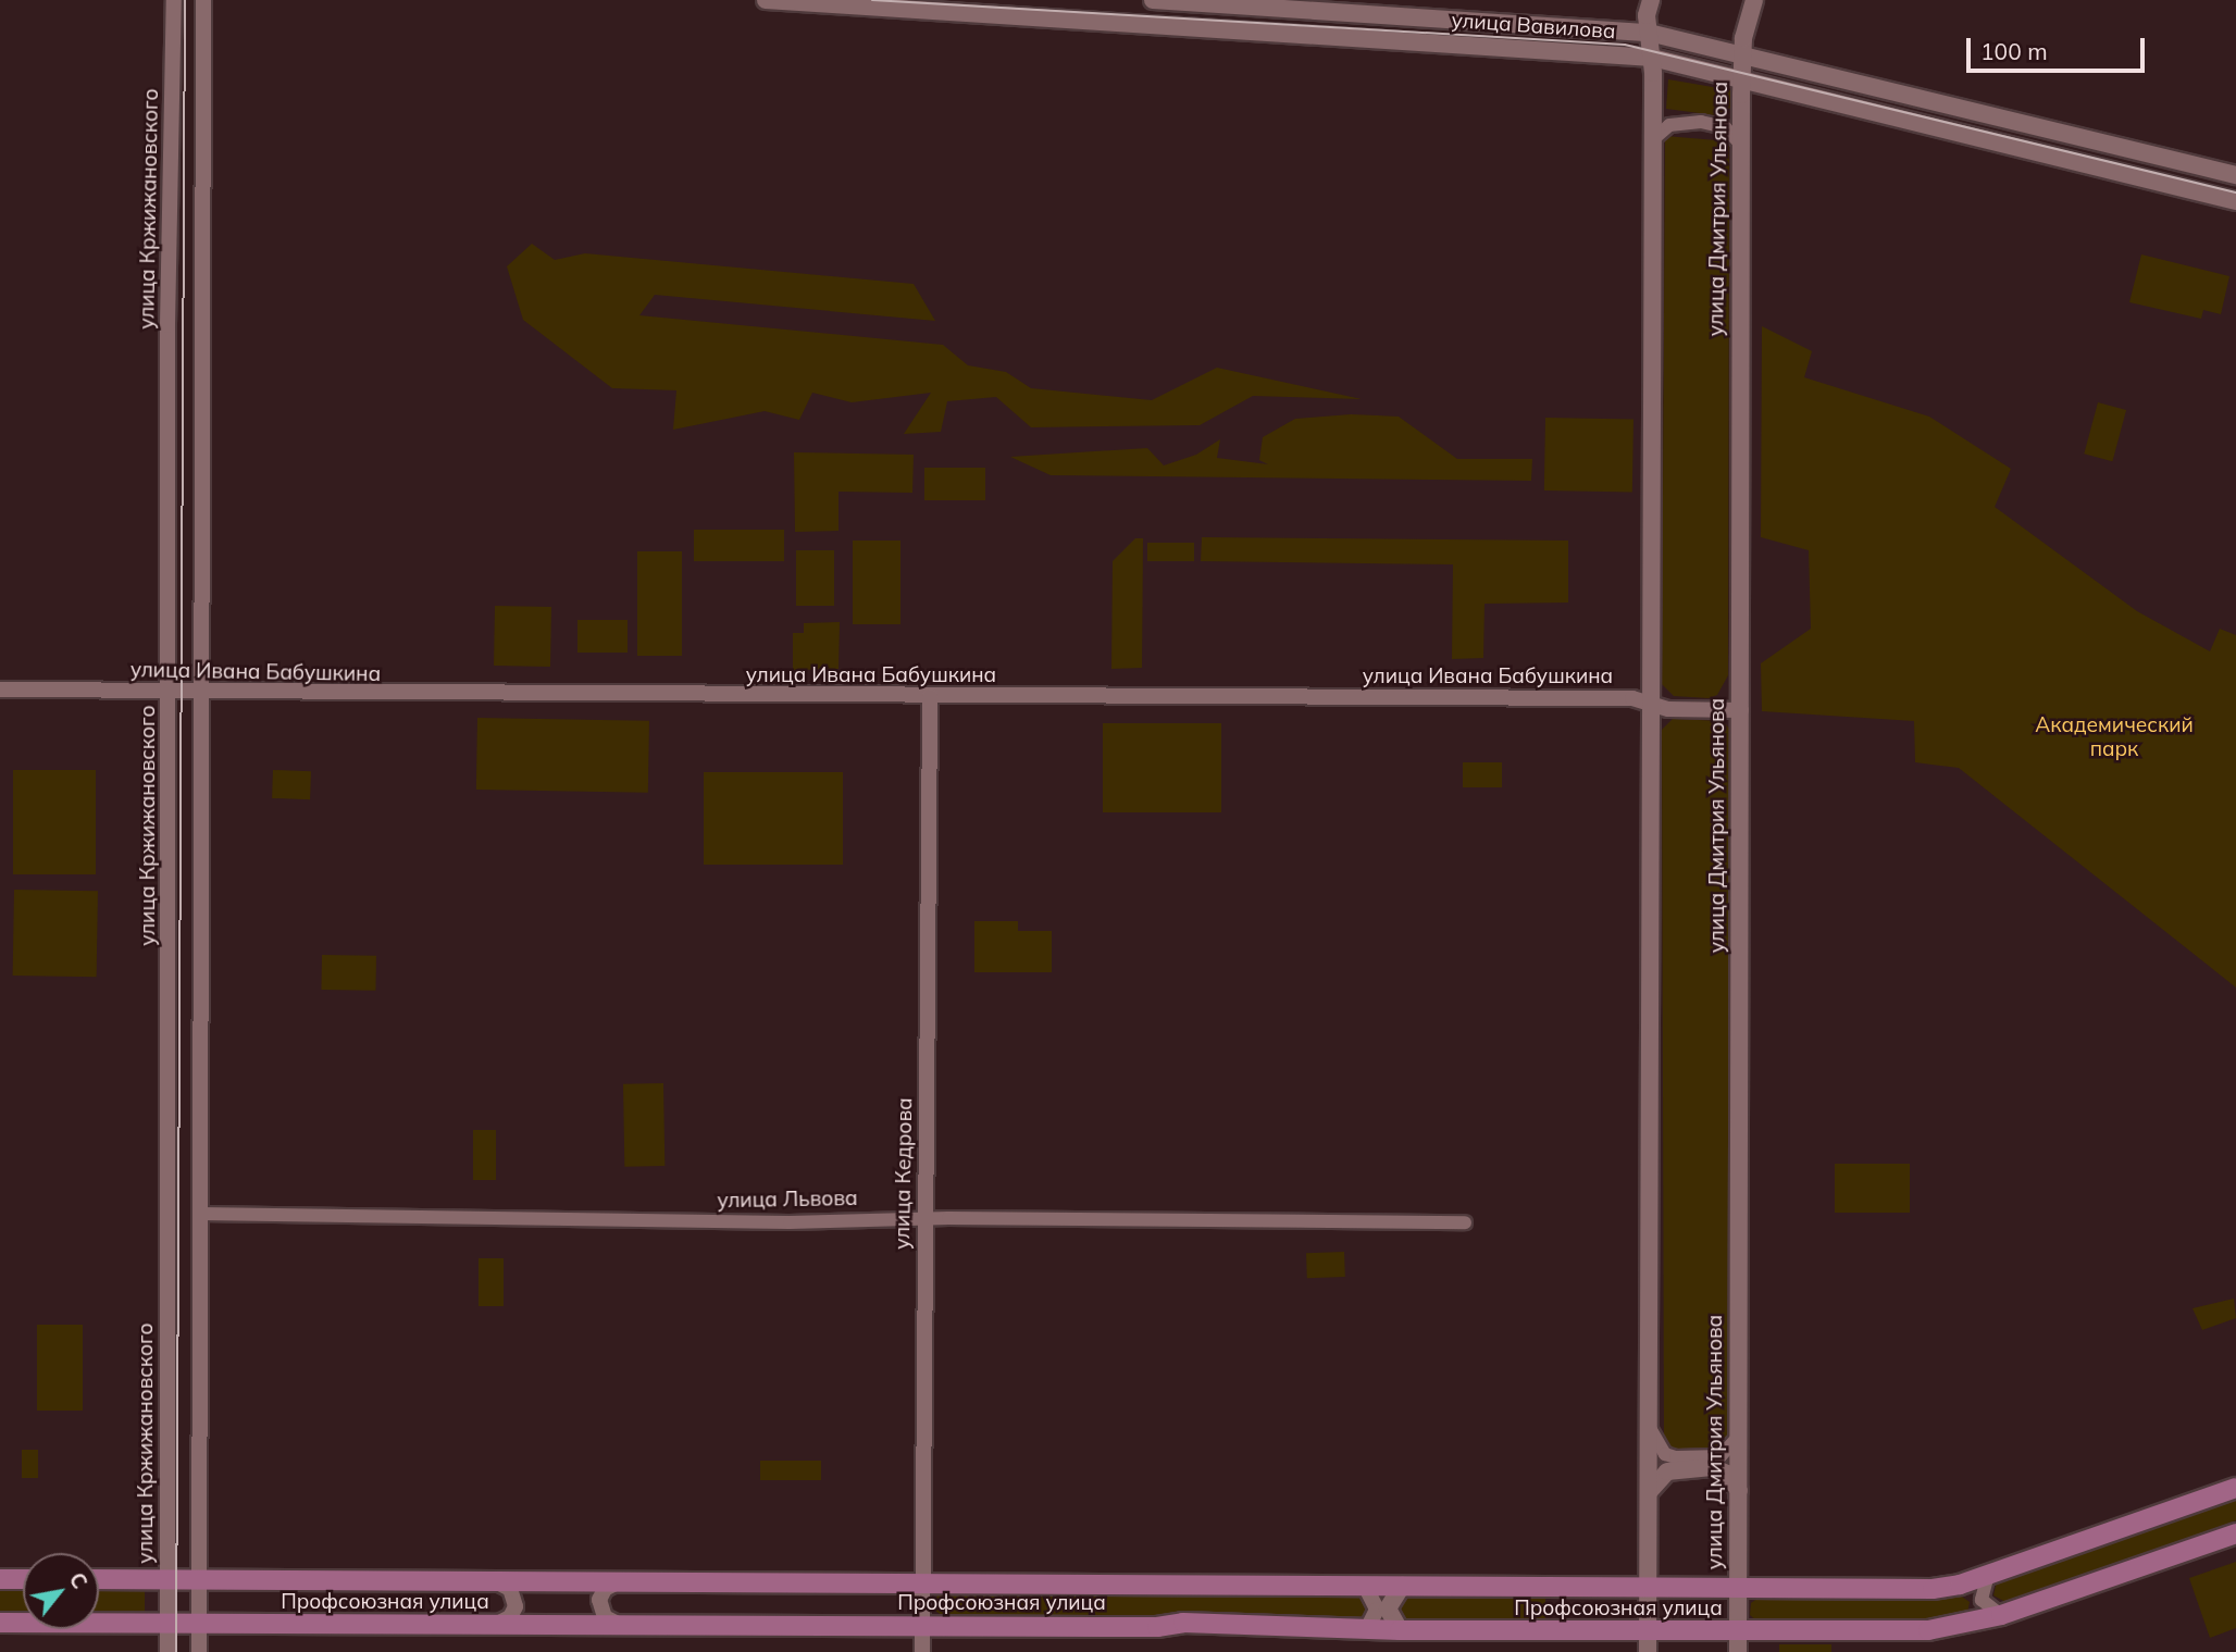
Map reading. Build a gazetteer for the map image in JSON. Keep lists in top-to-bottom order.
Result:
{
  "streets": {
    "main road": ["улица Вавилова", "улица Дмитрия Ульянова", "Профсоюзная улица"],
    "street": [
      "улица Кржижановского",
      "улица Ивана Бабушкина",
      "улица Кедрова",
      "улица Львова"
    ]
  },
  "crossings": [
    ["улица Вавилова", "улица Дмитрия Ульянова"],
    ["улица Кржижановского", "улица Ивана Бабушкина"],
    ["улица Кржижановского", "Профсоюзная улица"],
    ["улица Дмитрия Ульянова", "улица Ивана Бабушкина"],
    ["улица Дмитрия Ульянова", "Профсоюзная улица"],
    ["улица Ивана Бабушкина", "улица Кедрова"],
    ["улица Кедрова", "улица Львова"],
    ["улица Кедрова", "Профсоюзная улица"]
  ],
  "parks": ["Академический парк"],
  "scale_bar": "100 m",
  "north": "top right"
}
